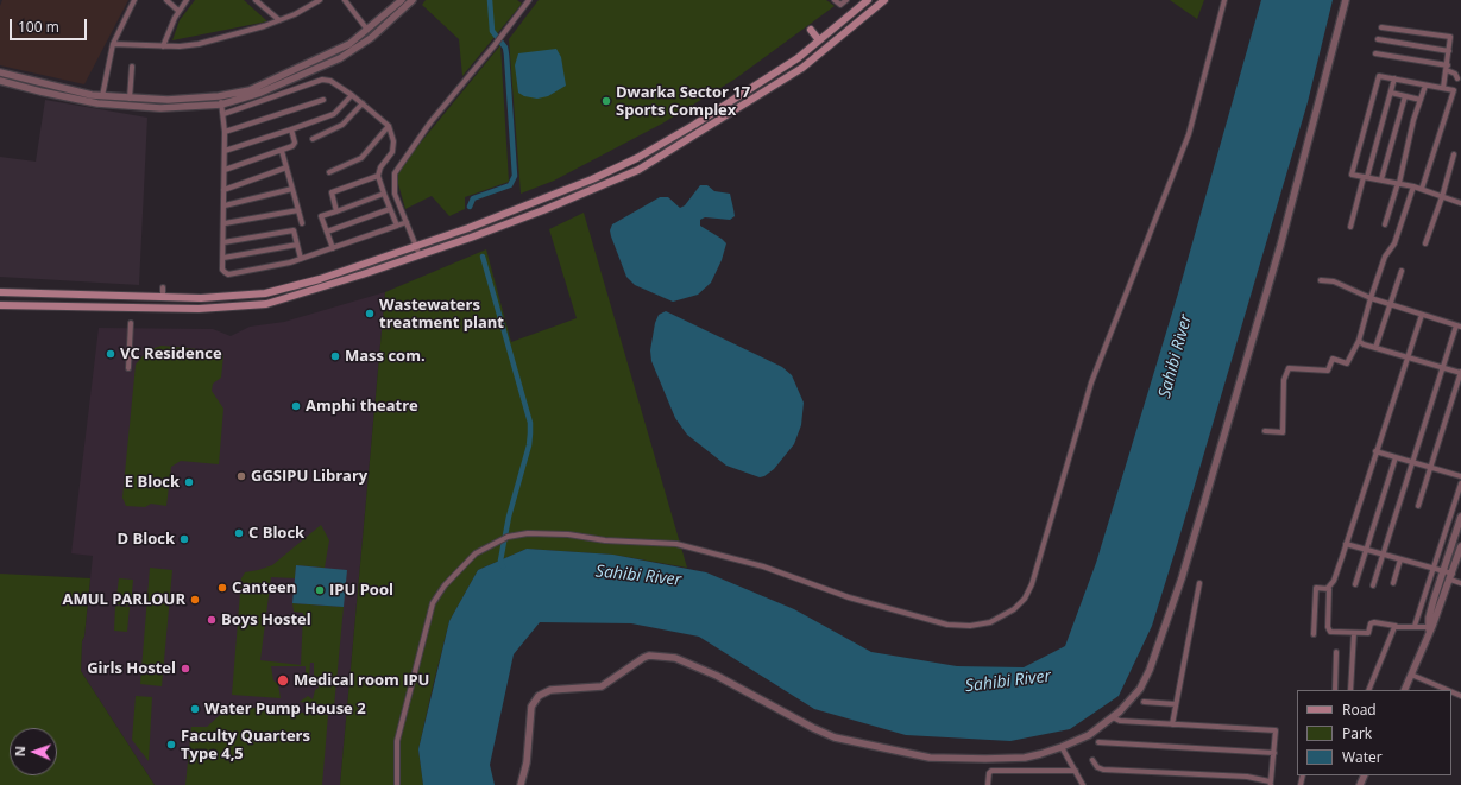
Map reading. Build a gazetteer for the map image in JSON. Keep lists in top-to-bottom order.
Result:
{
  "water": ["Sahibi River"],
  "places": [
    "Dwarka Sector 17 Sports Complex",
    "Wastewaters treatment plant",
    "VC Residence",
    "Mass com.",
    "Amphi theatre",
    "GGSIPU Library",
    "E Block",
    "C Block",
    "D Block",
    "Canteen",
    "IPU Pool",
    "AMUL PARLOUR",
    "Boys Hostel",
    "Girls Hostel",
    "Medical room IPU",
    "Water Pump House 2",
    "Faculty Quarters Type 4,5"
  ],
  "legend": ["Road", "Park", "Water"],
  "scale_bar": "100 m",
  "north": "left"
}
